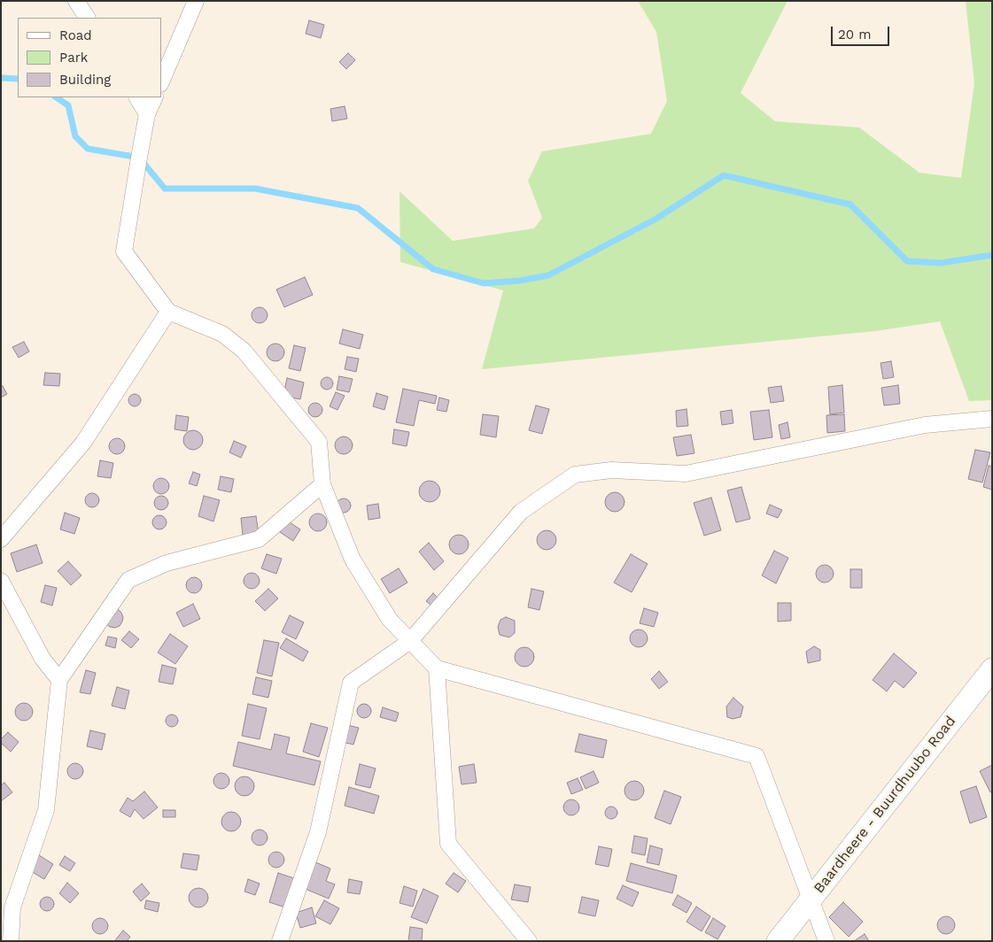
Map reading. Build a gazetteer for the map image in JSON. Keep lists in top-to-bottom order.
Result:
{
  "streets": {
    "main road": ["Baardheere - Buurdhuubo Road"]
  },
  "legend": ["Road", "Park", "Building"],
  "scale_bar": "20 m"
}
